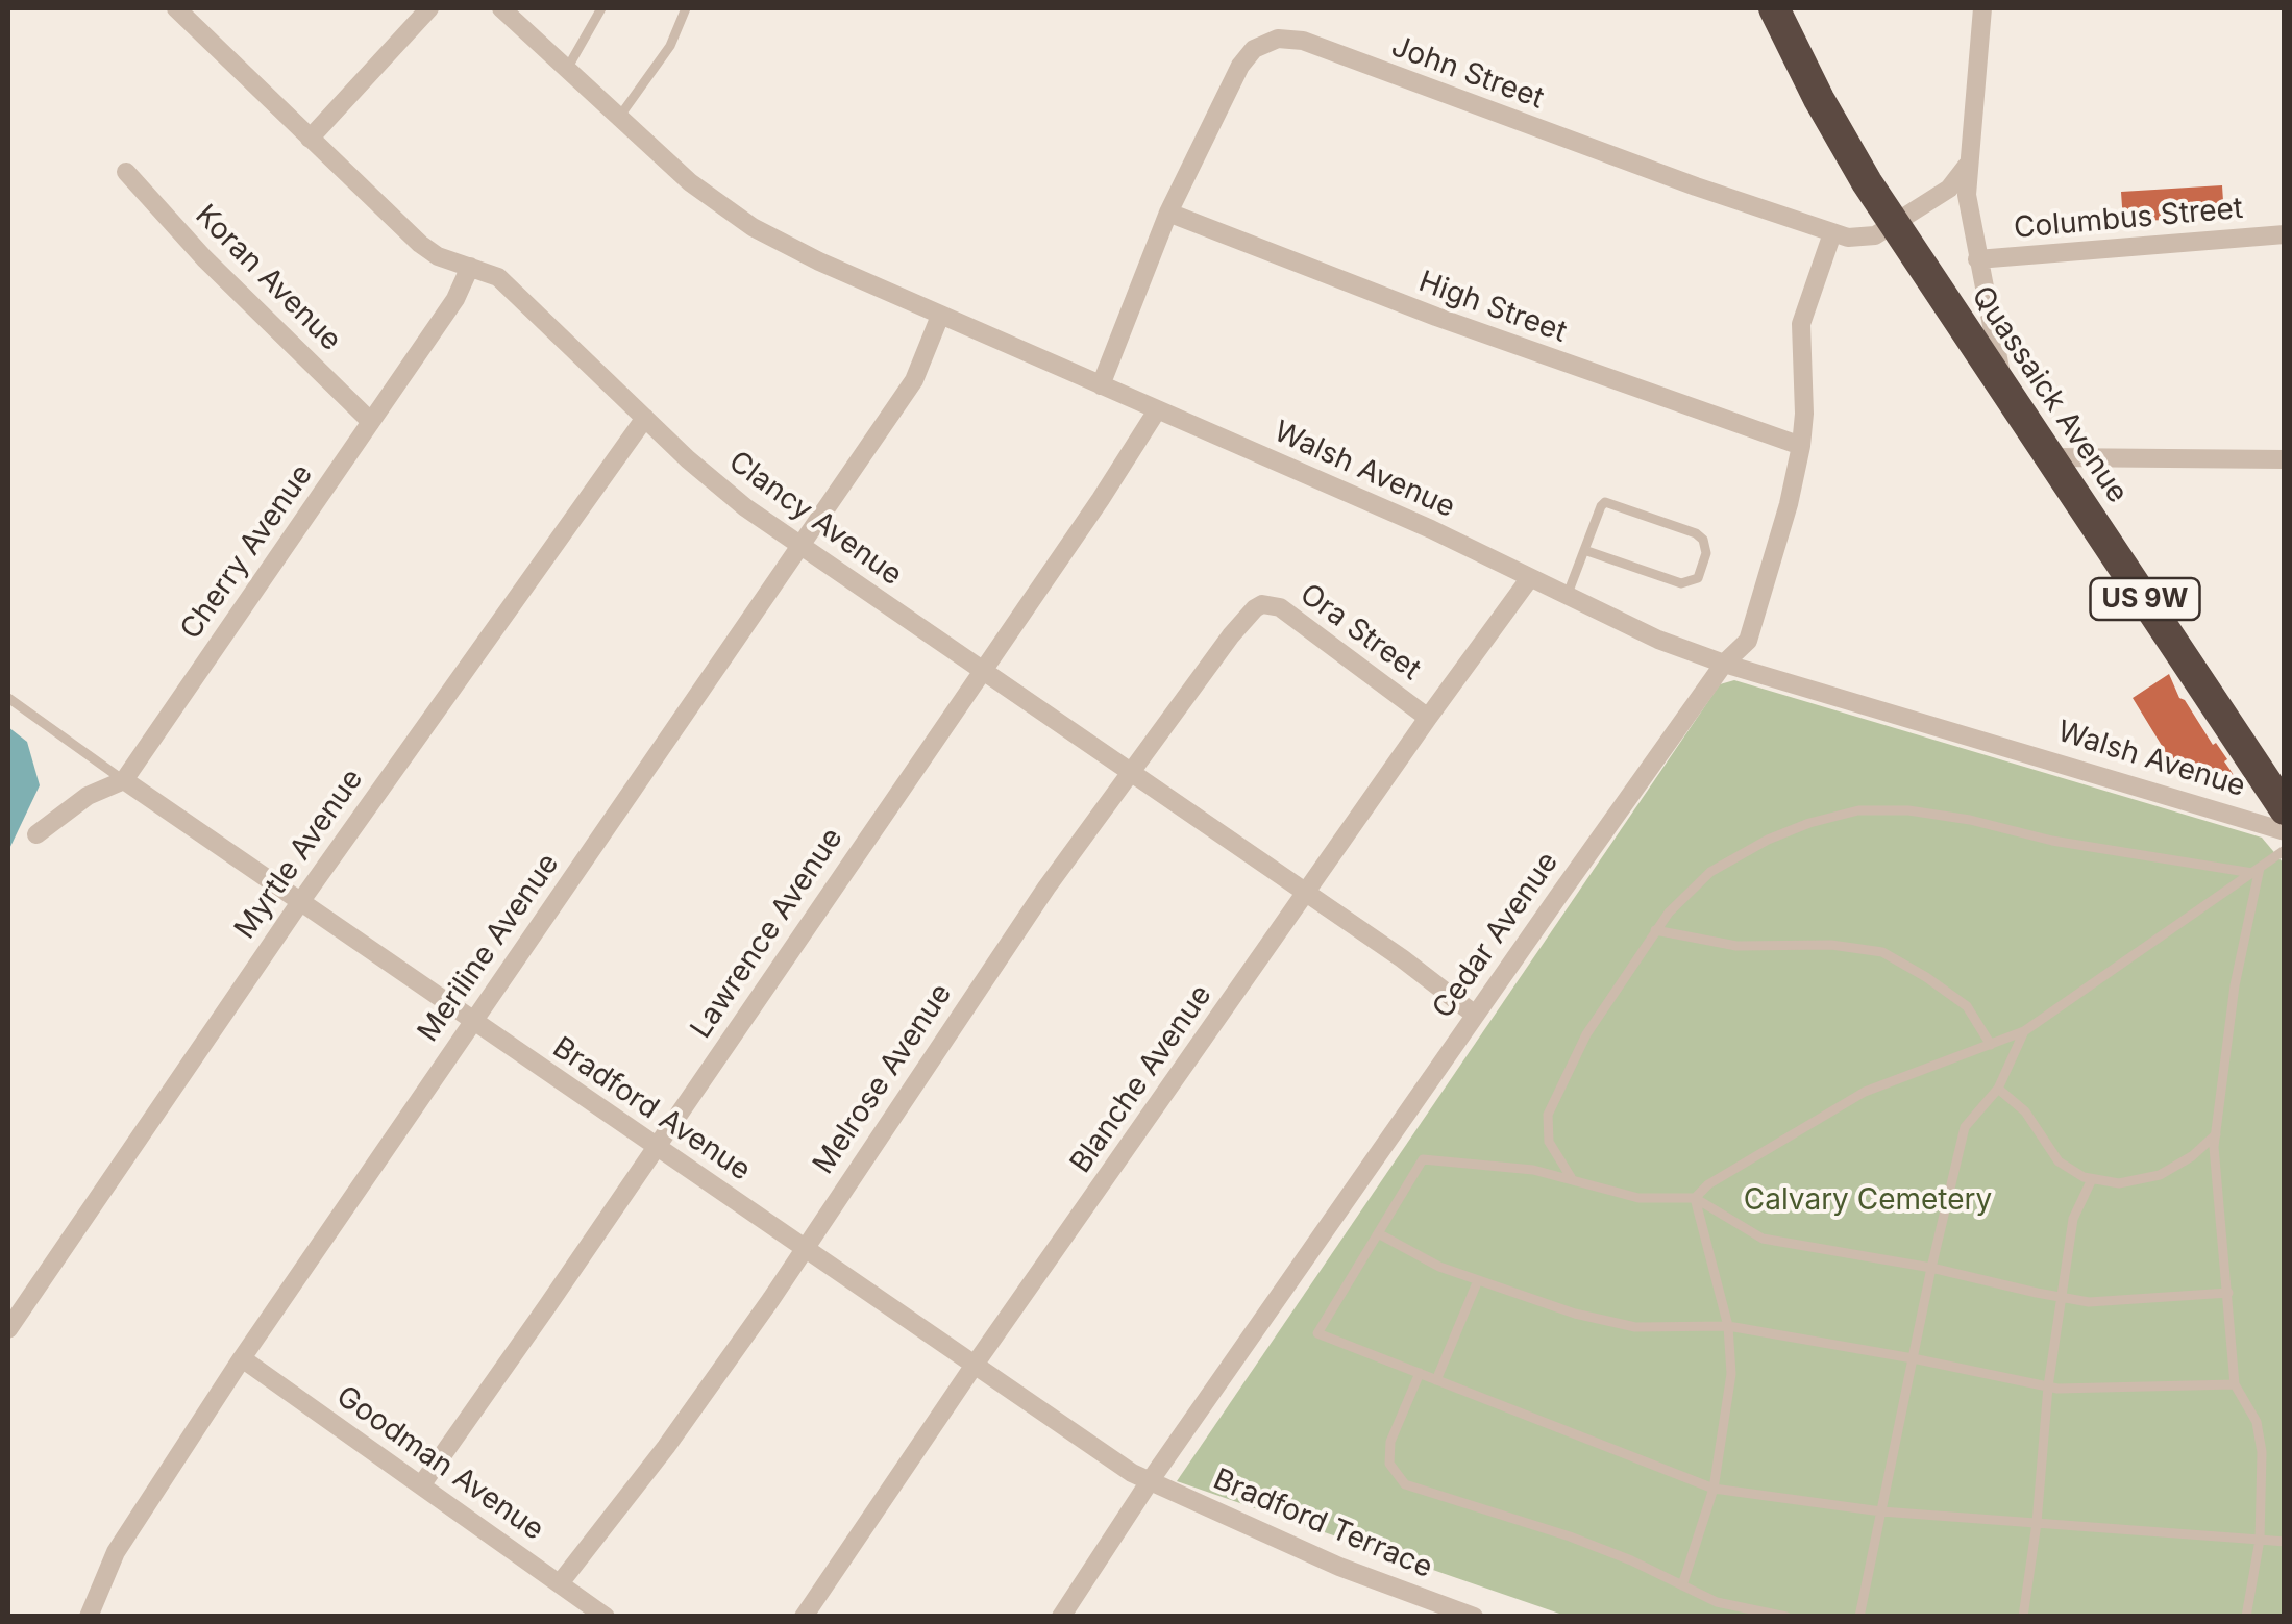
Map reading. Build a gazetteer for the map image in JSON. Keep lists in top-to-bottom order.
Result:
{
  "streets": {
    "highway": ["Quassaick Avenue", "US 9W"],
    "street": [
      "John Street",
      "Columbus Street",
      "Koran Avenue",
      "High Street",
      "Walsh Avenue",
      "Clancy Avenue",
      "Cherry Avenue",
      "Ora Street",
      "Myrtle Avenue",
      "Lawrence Avenue",
      "Cedar Avenue",
      "Meriline Avenue",
      "Melrose Avenue",
      "Blanche Avenue",
      "Bradford Avenue",
      "Goodman Avenue",
      "Bradford Terrace"
    ]
  },
  "crossings": [
    ["John Street", "High Street"],
    ["John Street", "Quassaick Avenue"],
    ["John Street", "Walsh Avenue"],
    ["John Street", "Cedar Avenue"],
    ["Columbus Street", "Quassaick Avenue"],
    ["Koran Avenue", "Cherry Avenue"],
    ["High Street", "Cedar Avenue"],
    ["Walsh Avenue", "Lawrence Avenue"],
    ["Walsh Avenue", "Cedar Avenue"],
    ["Walsh Avenue", "Meriline Avenue"],
    ["Walsh Avenue", "Blanche Avenue"],
    ["Clancy Avenue", "Cherry Avenue"],
    ["Clancy Avenue", "Myrtle Avenue"],
    ["Clancy Avenue", "Lawrence Avenue"],
    ["Clancy Avenue", "Cedar Avenue"],
    ["Clancy Avenue", "Meriline Avenue"],
    ["Clancy Avenue", "Melrose Avenue"],
    ["Clancy Avenue", "Blanche Avenue"],
    ["Cherry Avenue", "Bradford Avenue"],
    ["Ora Street", "Melrose Avenue"],
    ["Ora Street", "Blanche Avenue"],
    ["Myrtle Avenue", "Bradford Avenue"],
    ["Lawrence Avenue", "Bradford Avenue"],
    ["Lawrence Avenue", "Goodman Avenue"],
    ["Cedar Avenue", "Bradford Avenue"],
    ["Cedar Avenue", "Bradford Terrace"],
    ["Meriline Avenue", "Bradford Avenue"],
    ["Meriline Avenue", "Goodman Avenue"],
    ["Melrose Avenue", "Bradford Avenue"],
    ["Melrose Avenue", "Goodman Avenue"],
    ["Blanche Avenue", "Bradford Avenue"],
    ["Bradford Avenue", "Bradford Terrace"]
  ],
  "parks": ["Calvary Cemetery"]
}
